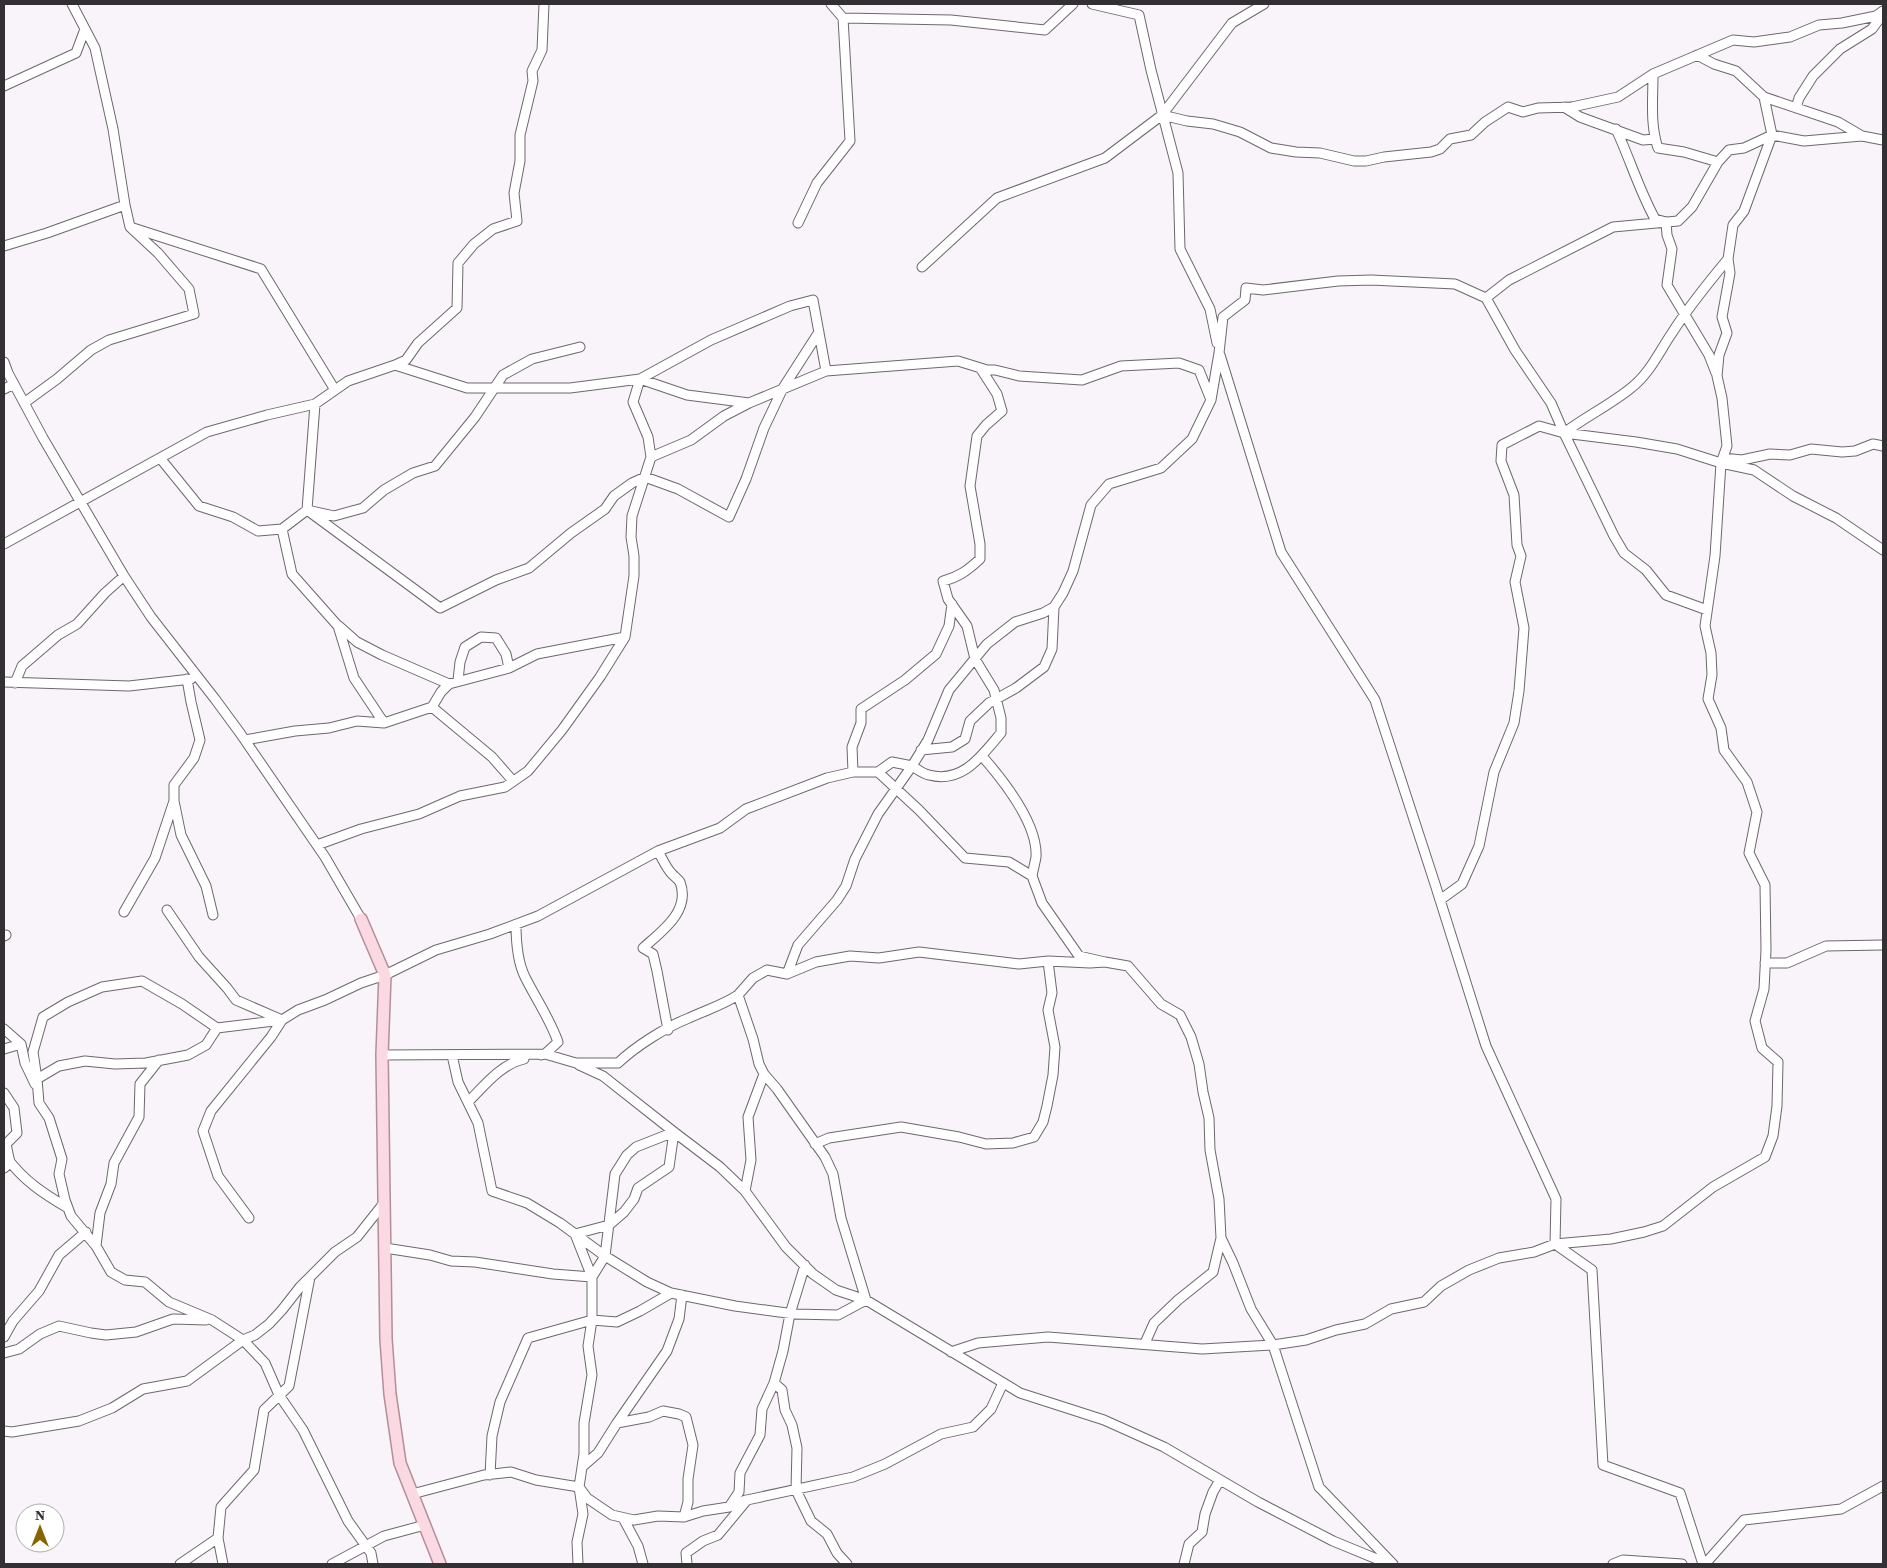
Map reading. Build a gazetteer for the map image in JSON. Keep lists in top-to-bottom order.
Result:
{
  "north": "top"
}
